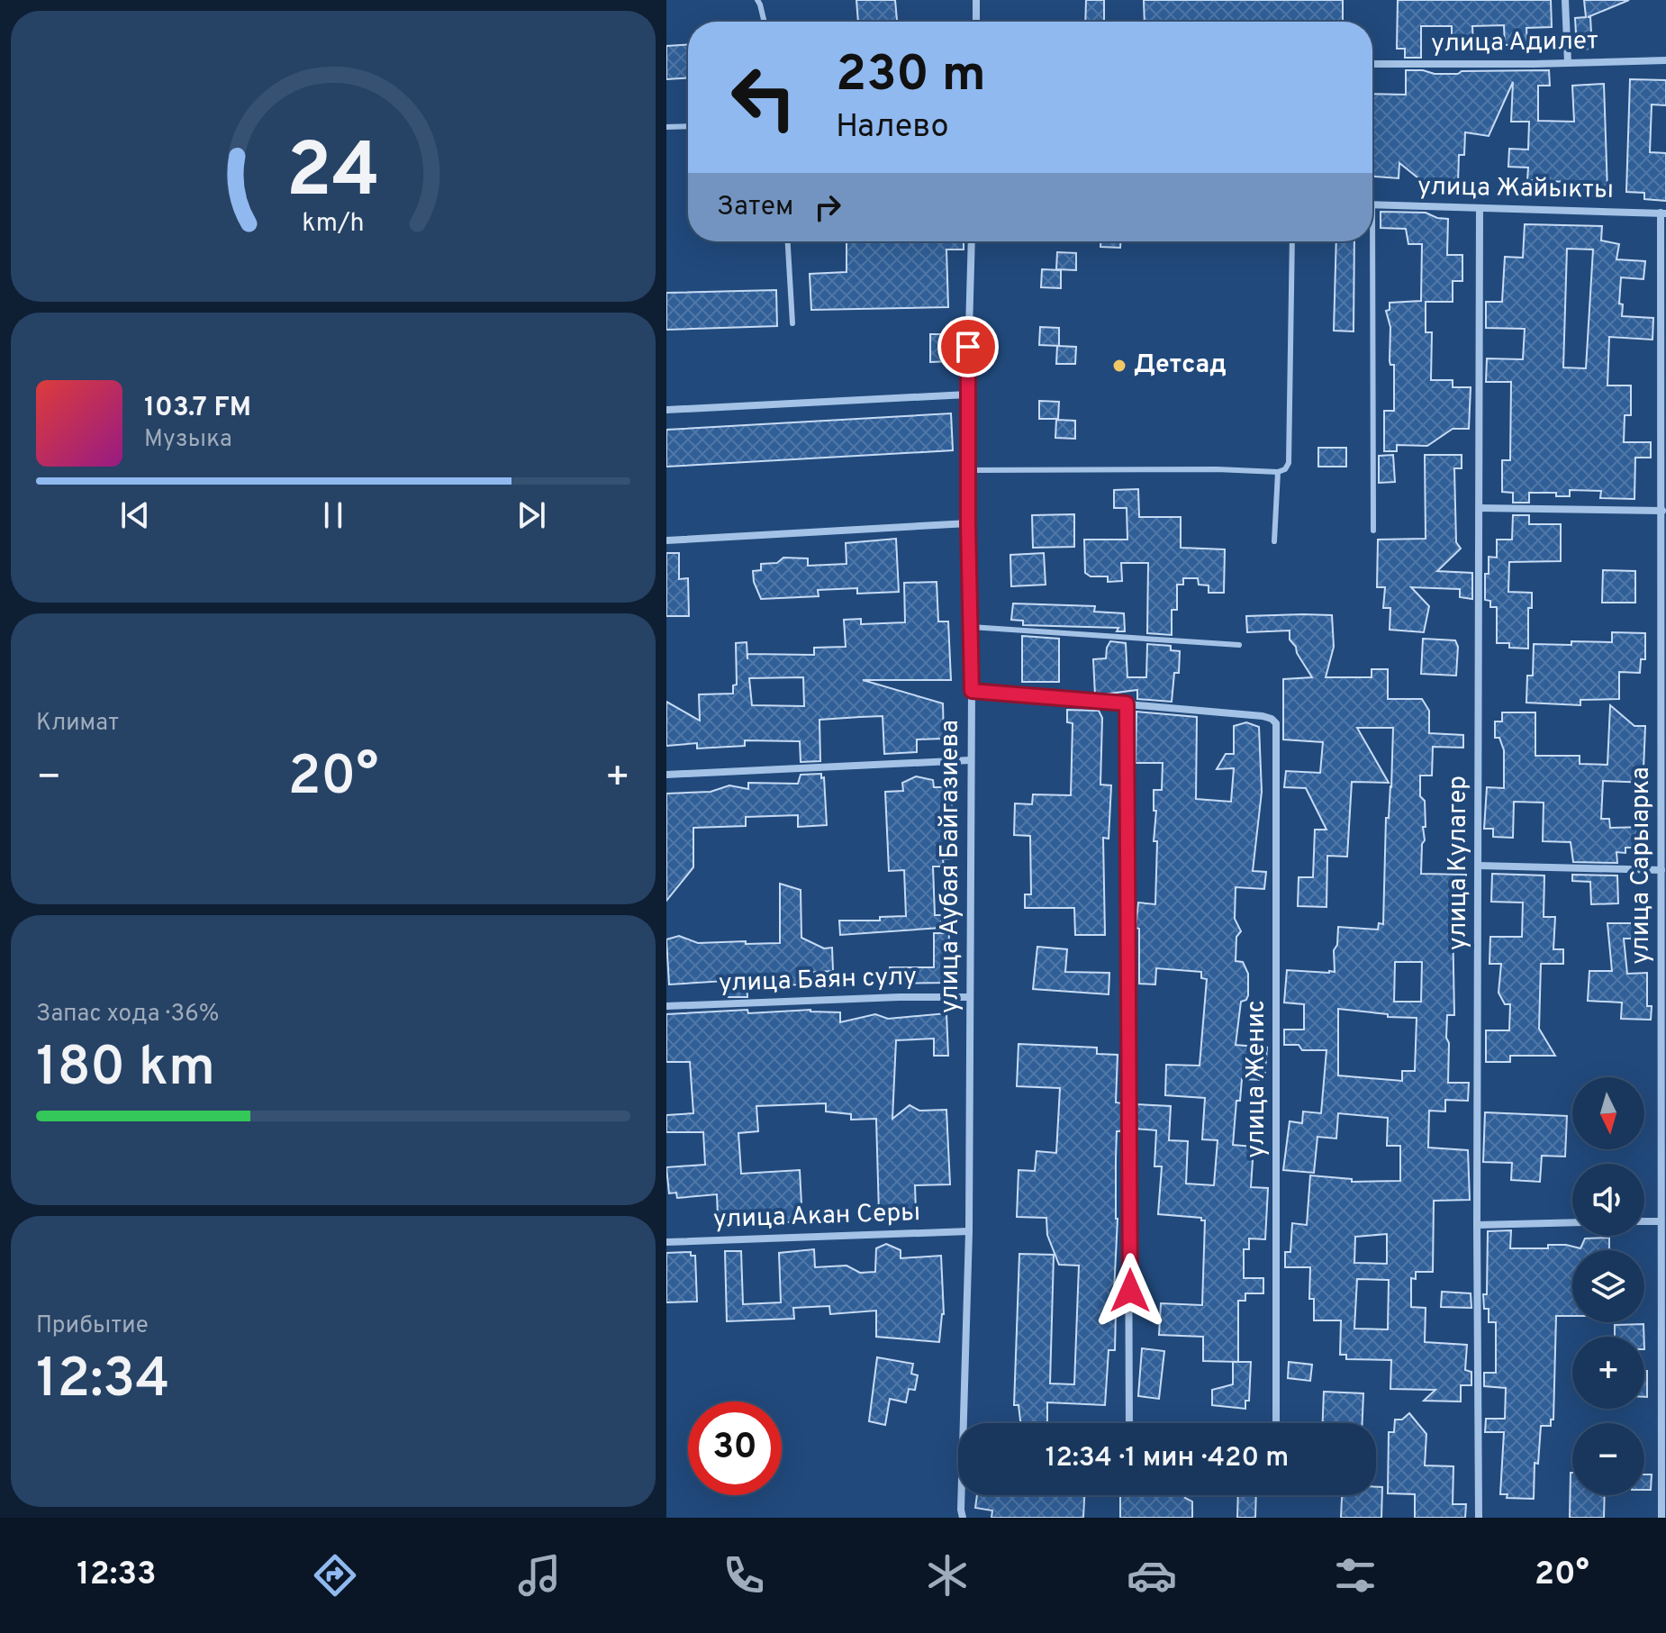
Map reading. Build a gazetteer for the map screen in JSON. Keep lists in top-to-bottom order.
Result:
{
  "streets": {
    "street": [
      "улица Адилет",
      "улица Жайыкты",
      "улица Кулагер",
      "улица Сарыарка",
      "улица Аубая Байгазиева",
      "улица Баян сулу",
      "улица Женис",
      "улица Акан Серы"
    ]
  },
  "crossings": [
    ["улица Жайыкты", "улица Кулагер"],
    ["улица Жайыкты", "улица Сарыарка"],
    ["улица Аубая Байгазиева", "улица Баян сулу"],
    ["улица Аубая Байгазиева", "улица Акан Серы"]
  ],
  "places": ["Детсад"],
  "north": "bottom",
  "page": {
    "turn": ["230 m", "Налево"],
    "then": "Затем",
    "song": ["103.7 FM", "Музыка"],
    "tile": [
      "Климат",
      ["Запас хода · 36%", "180 km"],
      ["Прибытие", "12:34"]
    ],
    "heat": ["−", "20°", "+"],
    "map_buttons": ["+", "−"],
    "limit": "30",
    "trip": "12:34 · 1 мин · 420 m",
    "tabs": ["12:33", "20°"],
    "gauge": ["24", "km/h"]
  }
}
